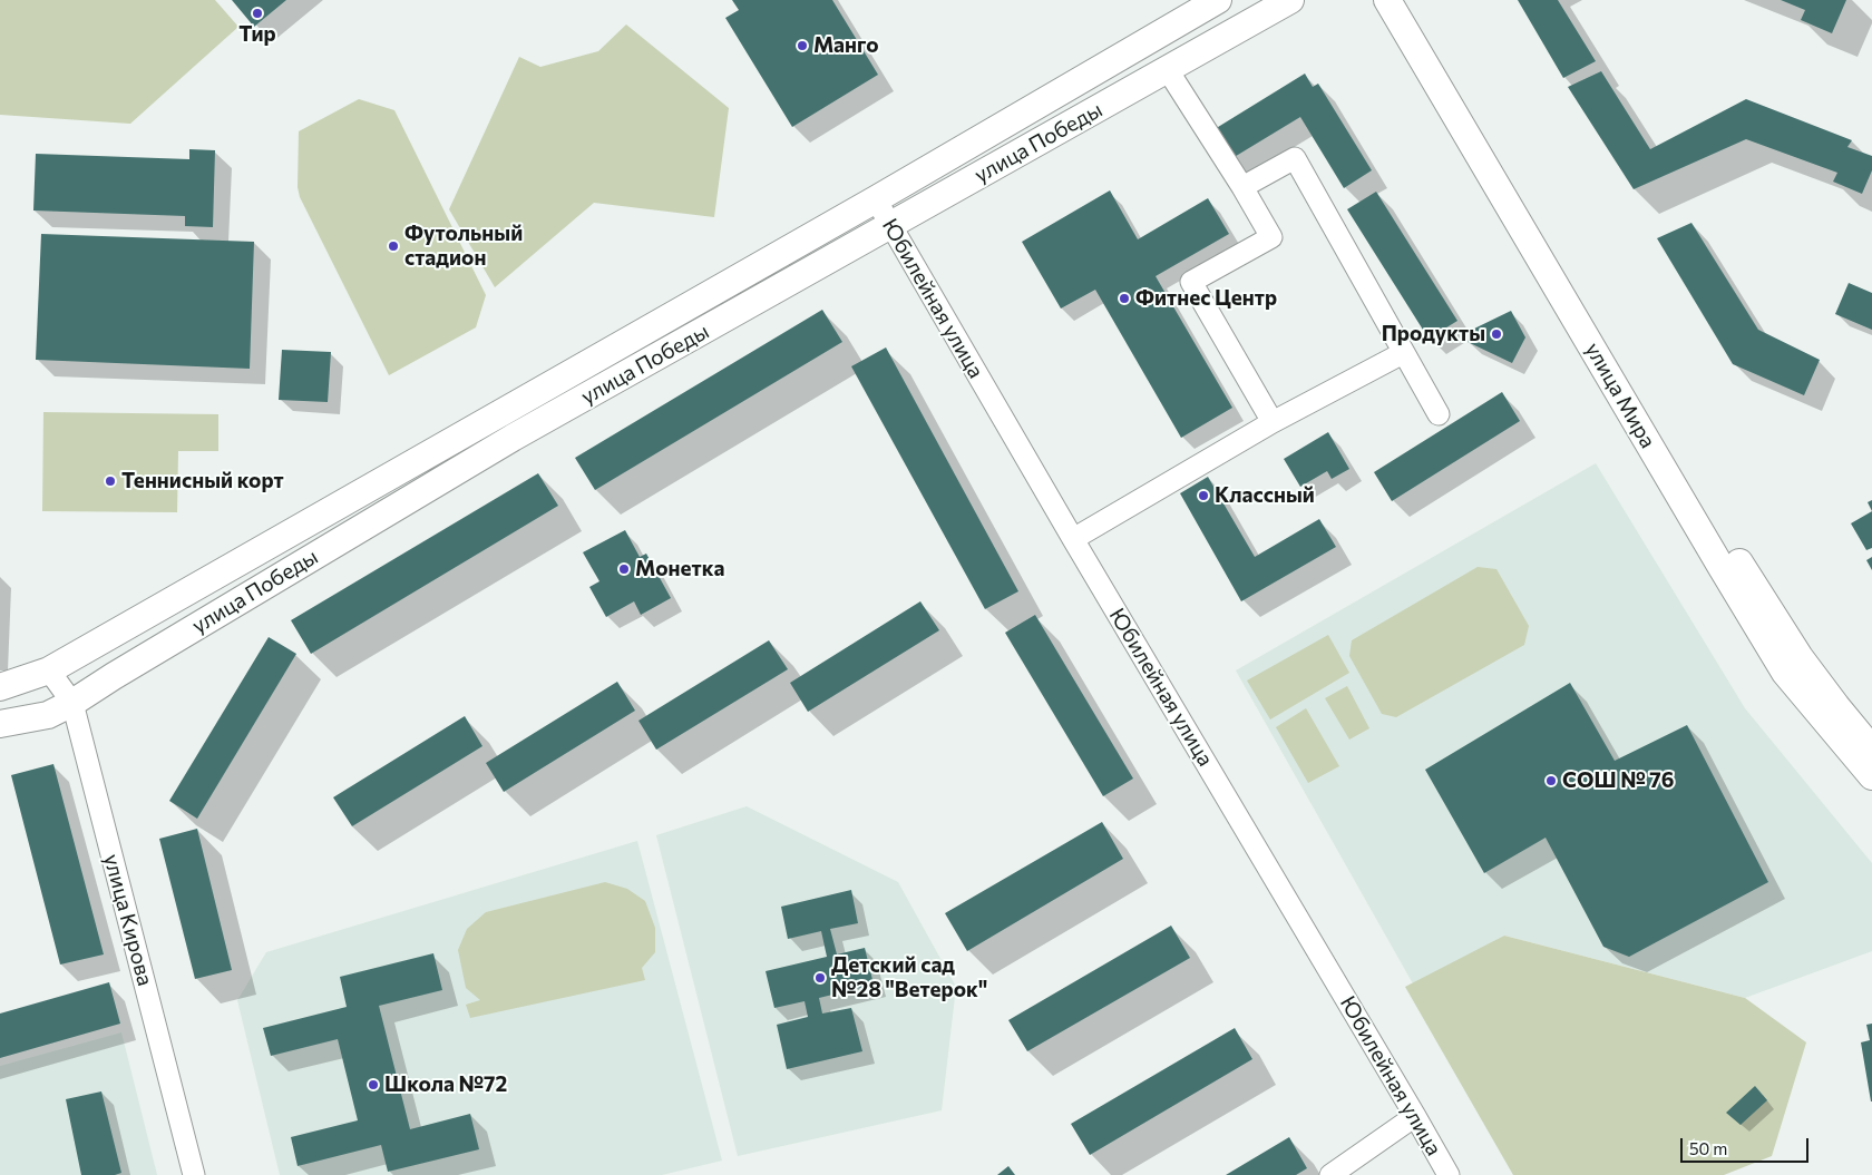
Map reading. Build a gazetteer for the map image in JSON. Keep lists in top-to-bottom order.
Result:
{
  "streets": {
    "street": [
      "улица Победы",
      "Юбилейная улица",
      "улица Мира",
      "улица Кирова"
    ]
  },
  "crossings": [
    ["улица Победы", "Юбилейная улица"],
    ["улица Победы", "улица Кирова"]
  ],
  "places": [
    "Тир",
    "Манго",
    "Футольный стадион",
    "Фитнес Центр",
    "Продукты",
    "Теннисный корт",
    "Классный",
    "Монетка",
    "СОШ № 76",
    "Детский сад №28 \"Ветерок\"",
    "Школа №72"
  ],
  "scale_bar": "50 m"
}
